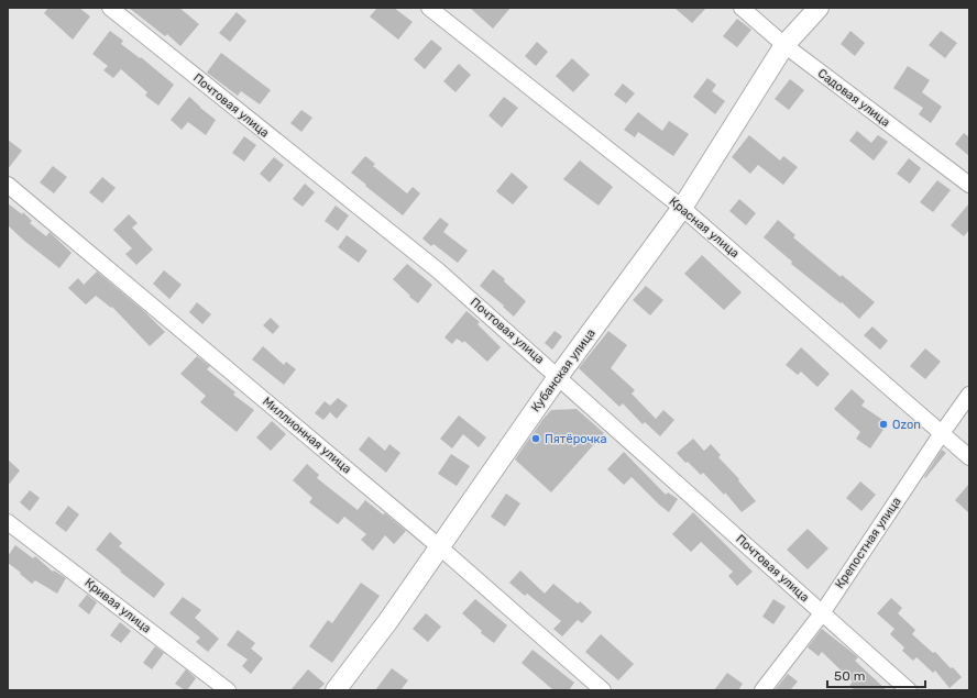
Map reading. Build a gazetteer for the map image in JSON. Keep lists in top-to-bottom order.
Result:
{
  "streets": {
    "main road": ["Кубанская улица"],
    "street": [
      "Садовая улица",
      "Почтовая улица",
      "Красная улица",
      "Миллионная улица",
      "Крепостная улица",
      "Кривая улица"
    ]
  },
  "crossings": [
    ["Садовая улица", "Кубанская улица"],
    ["Почтовая улица", "Кубанская улица"],
    ["Почтовая улица", "Крепостная улица"],
    ["Красная улица", "Кубанская улица"],
    ["Красная улица", "Крепостная улица"],
    ["Кубанская улица", "Миллионная улица"]
  ],
  "places": ["Ozon", "Пятёрочка"],
  "scale_bar": "50 m"
}
